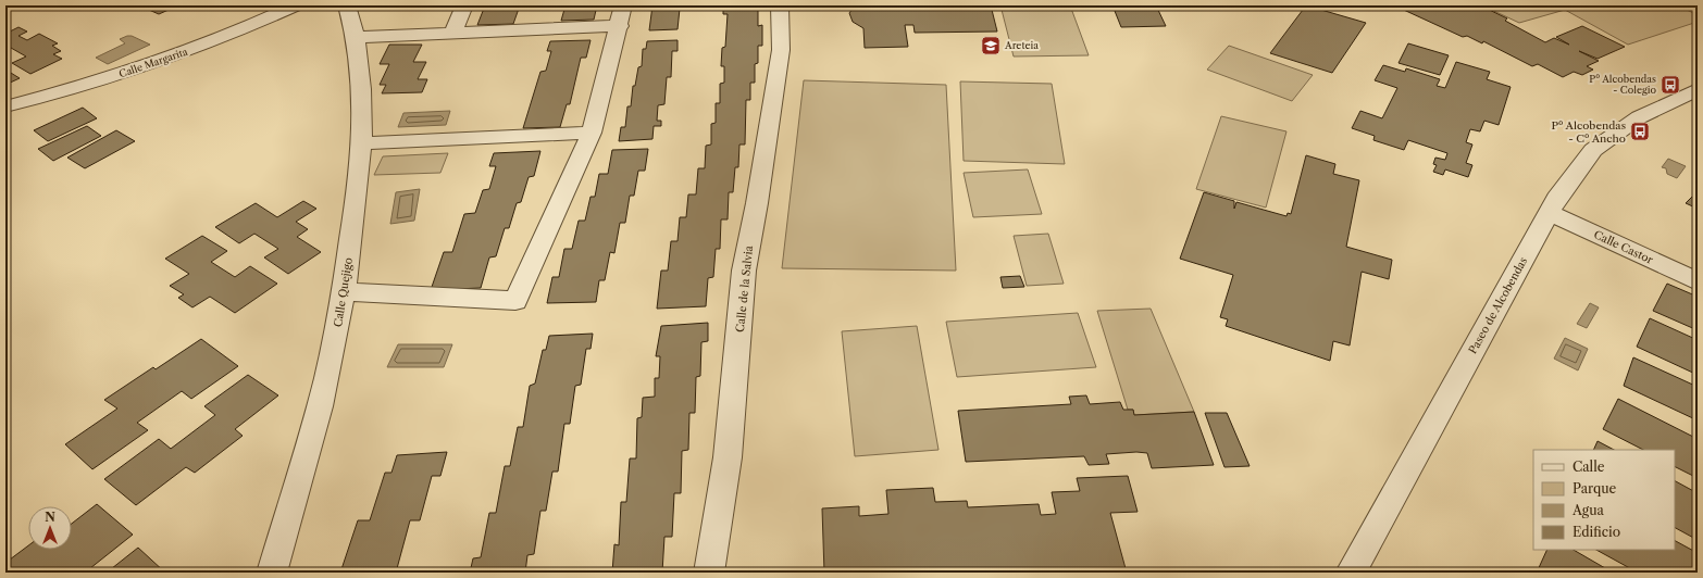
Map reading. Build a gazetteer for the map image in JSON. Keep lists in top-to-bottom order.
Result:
{
  "streets": {
    "street": [
      "Calle Margarita",
      "Calle Castor",
      "Calle de la Salvia",
      "Calle Quejigo",
      "Paseo de Alcobendas"
    ]
  },
  "crossings": [
    ["Calle Castor", "Paseo de Alcobendas"]
  ],
  "places": {
    "school or university": ["Areteia"],
    "bus stop": ["Pº Alcobendas - Colegio", "Pº Alcobendas - Cº Ancho"]
  },
  "legend": [
    "Calle",
    "Parque",
    "Agua",
    "Edificio"
  ],
  "north": "top"
}
